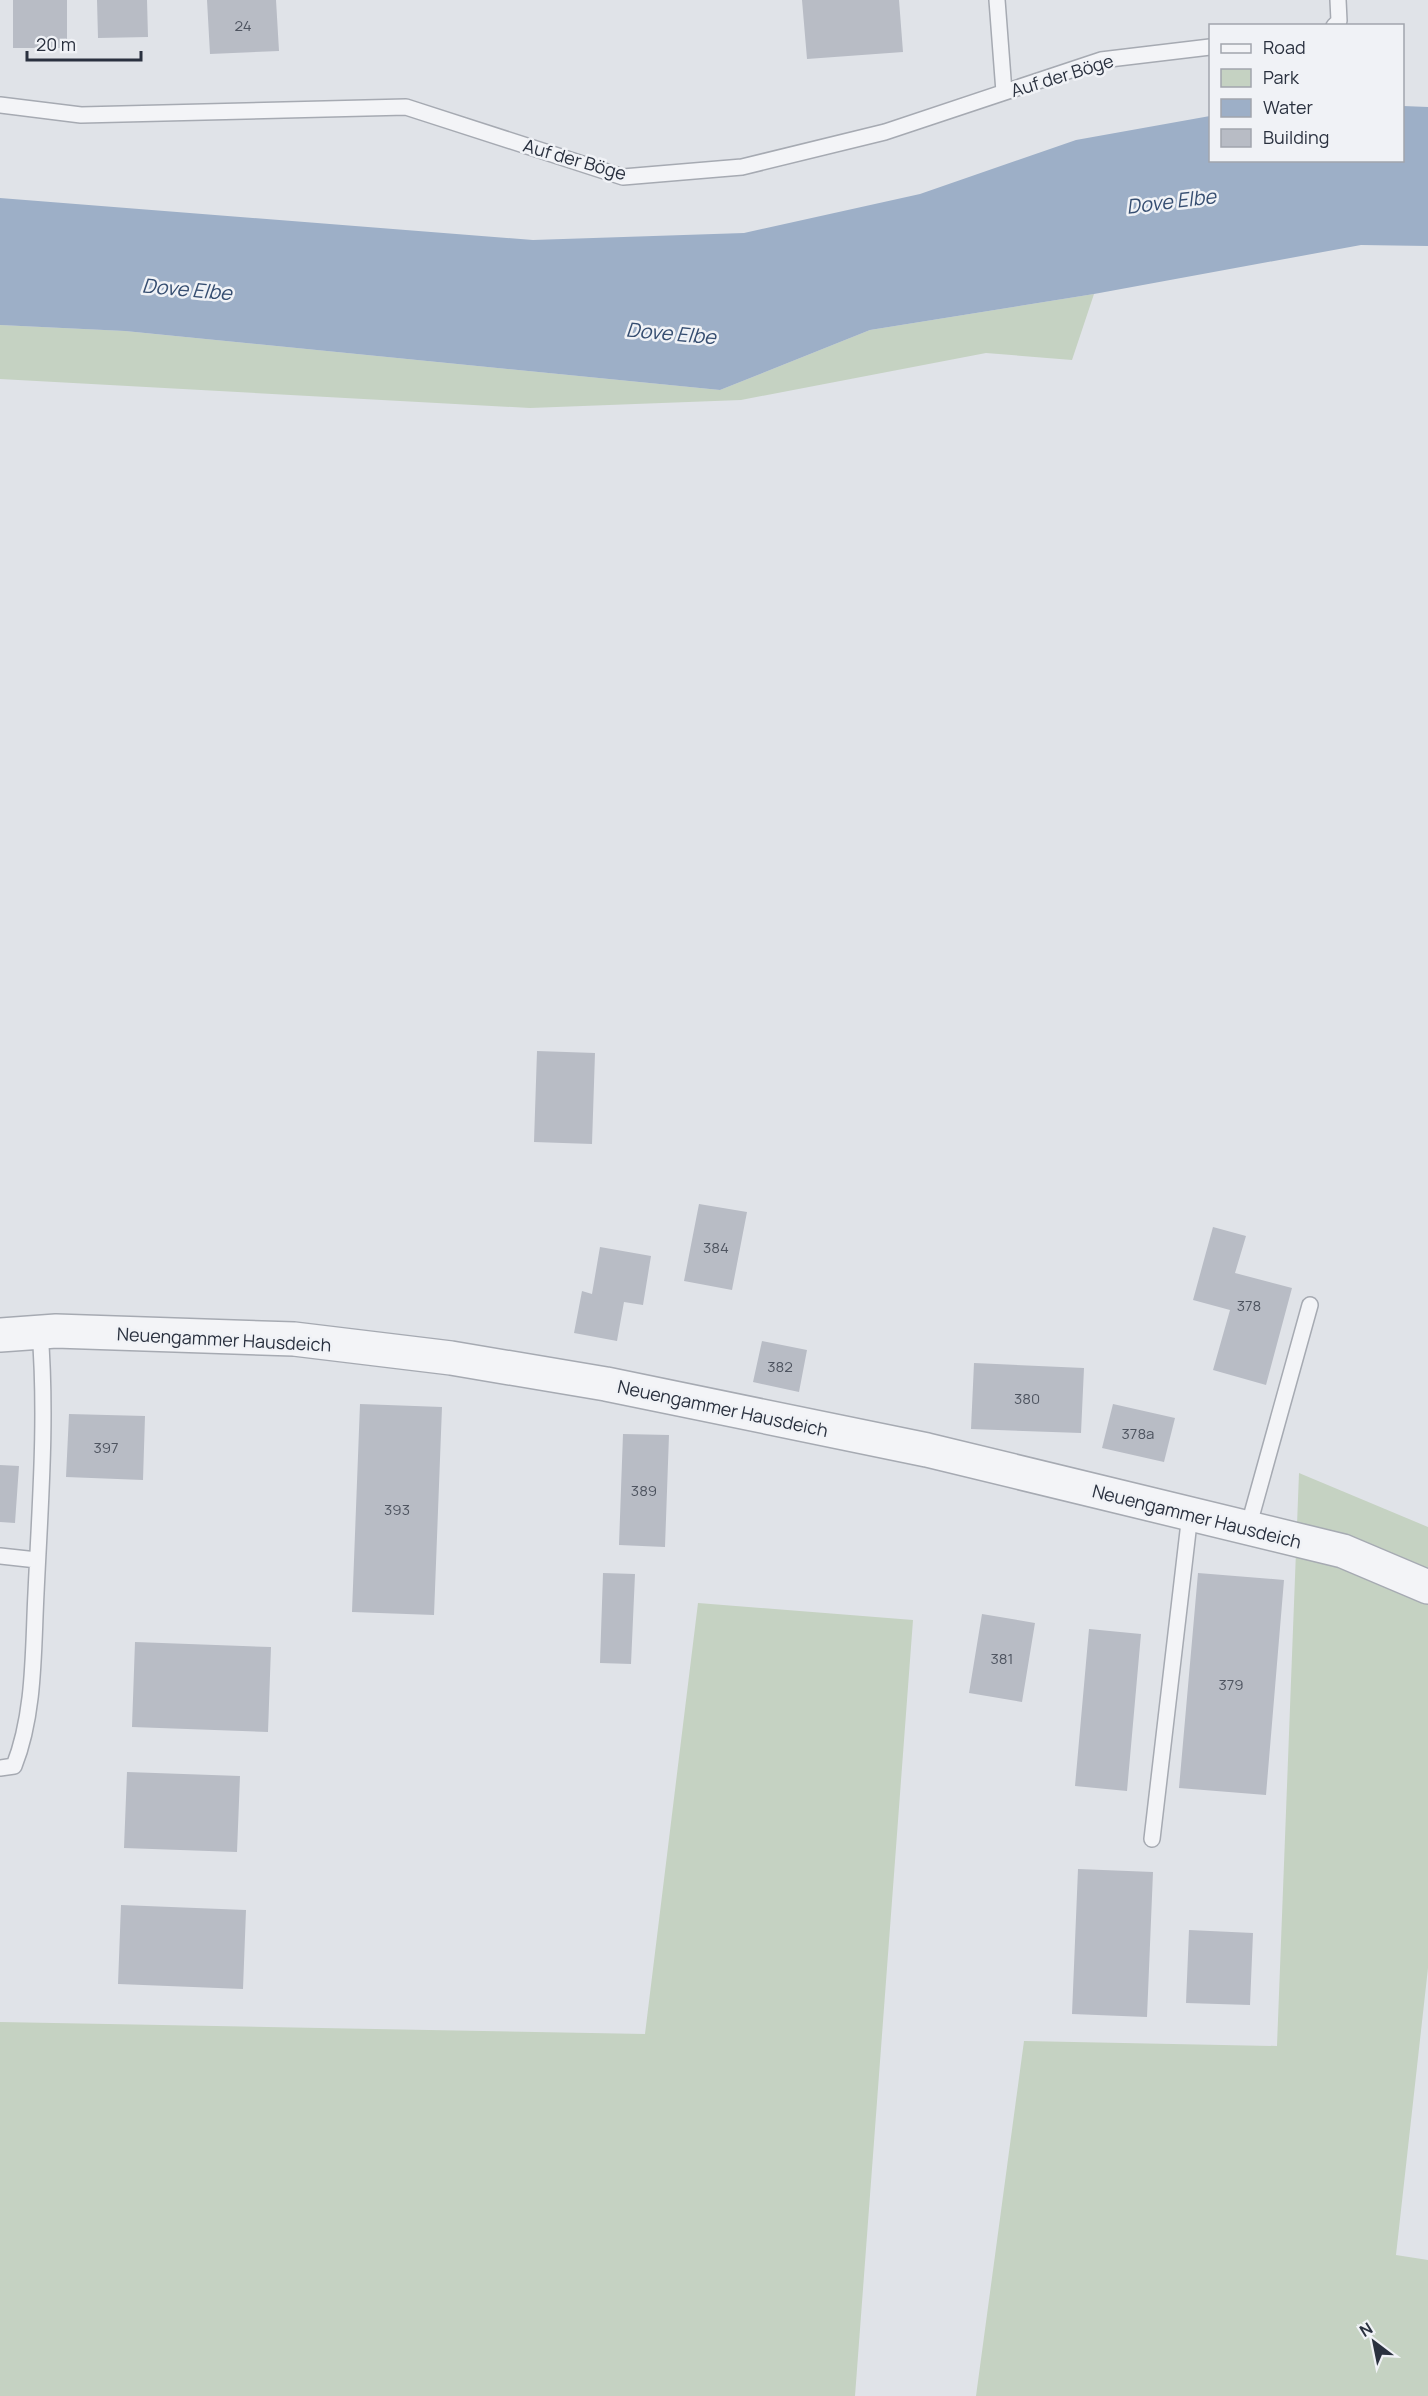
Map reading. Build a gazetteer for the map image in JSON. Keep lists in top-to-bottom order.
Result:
{
  "streets": {
    "street": ["Neuengammer Hausdeich"],
    "lane": ["Auf der Böge"]
  },
  "water": ["Dove Elbe"],
  "house_numbers": [
    "24",
    "384",
    "378",
    "382",
    "380",
    "378a",
    "397",
    "389",
    "393",
    "381",
    "379"
  ],
  "legend": [
    "Road",
    "Park",
    "Water",
    "Building"
  ],
  "scale_bar": "20 m",
  "north": "top left"
}
